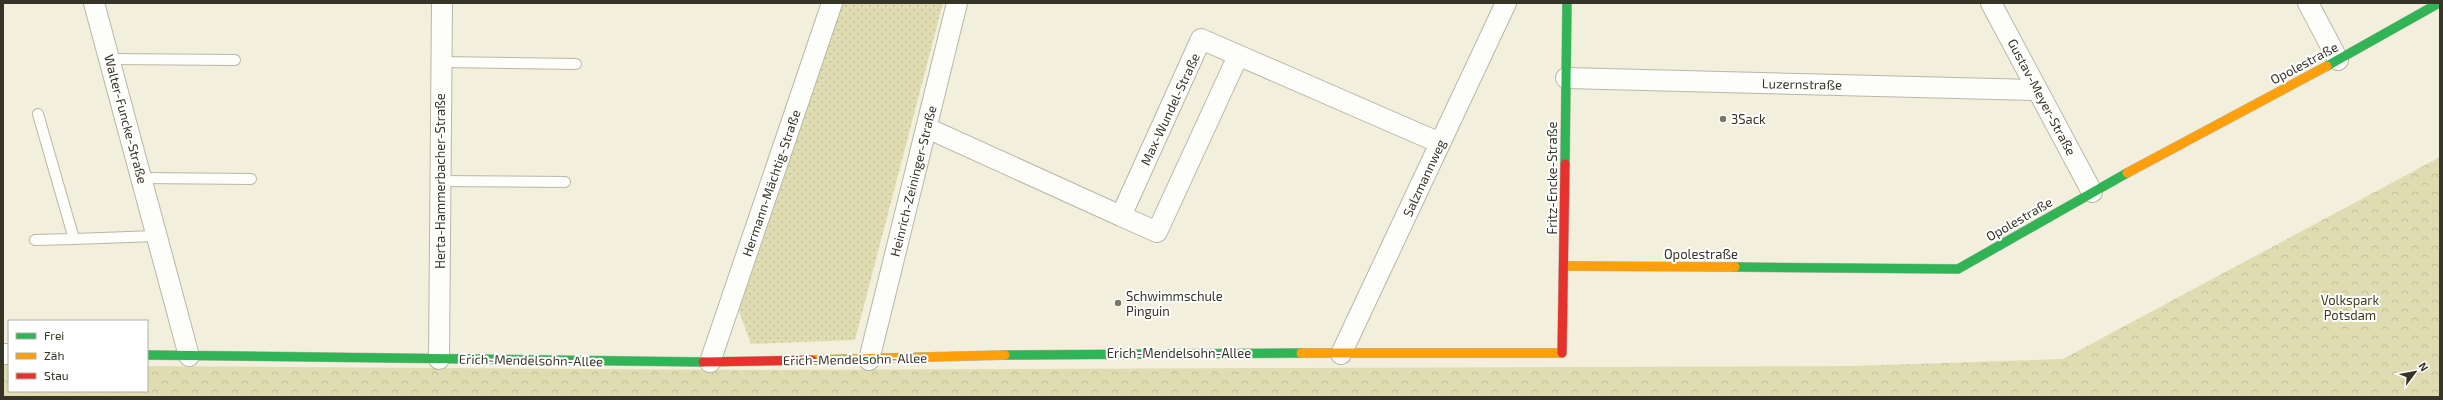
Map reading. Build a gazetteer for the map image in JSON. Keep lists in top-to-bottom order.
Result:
{
  "streets": {
    "street": [
      "Opolestraße",
      "Luzernstraße",
      "Gustav-Meyer-Straße",
      "Max-Wundel-Straße",
      "Walter-Funcke-Straße",
      "Salzmannweg",
      "Fritz-Encke-Straße",
      "Herta-Hammerbacher-Straße",
      "Heinrich-Zeininger-Straße",
      "Hermann-Mächtig-Straße",
      "Erich-Mendelsohn-Allee"
    ]
  },
  "crossings": [
    ["Opolestraße", "Gustav-Meyer-Straße"],
    ["Opolestraße", "Fritz-Encke-Straße"],
    ["Luzernstraße", "Gustav-Meyer-Straße"],
    ["Luzernstraße", "Fritz-Encke-Straße"],
    ["Max-Wundel-Straße", "Salzmannweg"],
    ["Walter-Funcke-Straße", "Erich-Mendelsohn-Allee"],
    ["Salzmannweg", "Erich-Mendelsohn-Allee"],
    ["Fritz-Encke-Straße", "Erich-Mendelsohn-Allee"],
    ["Herta-Hammerbacher-Straße", "Erich-Mendelsohn-Allee"],
    ["Heinrich-Zeininger-Straße", "Erich-Mendelsohn-Allee"],
    ["Hermann-Mächtig-Straße", "Erich-Mendelsohn-Allee"]
  ],
  "parks": ["Volkspark Potsdam"],
  "places": ["3Sack", "Schwimmschule Pinguin"],
  "legend": ["Frei", "Zäh", "Stau"],
  "north": "top right"
}
